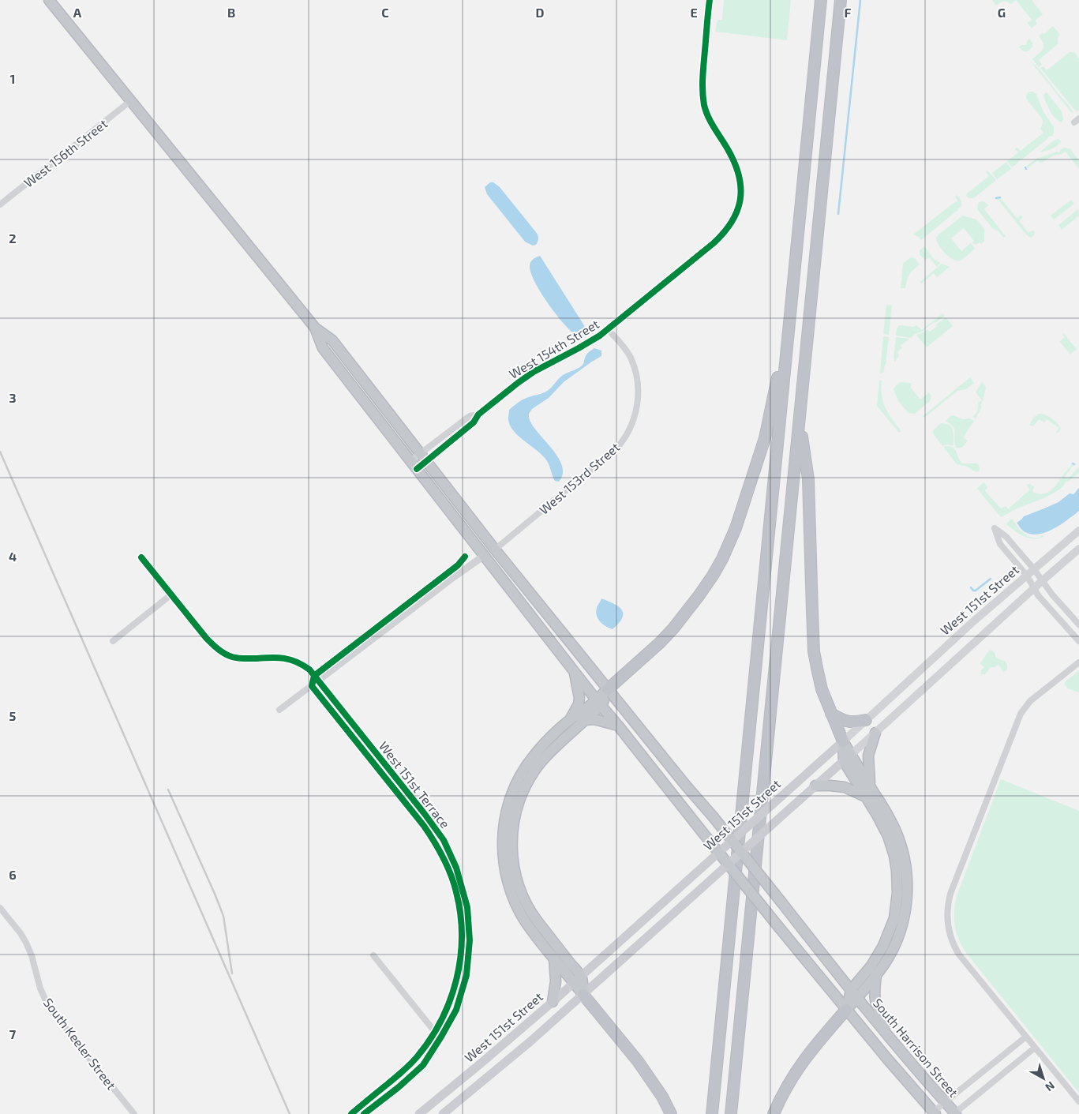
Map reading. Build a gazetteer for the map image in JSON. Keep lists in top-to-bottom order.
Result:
{
  "streets": {
    "highway": ["South Harrison Street"],
    "main road": ["West 151st Street"],
    "street": [
      "West 156th Street",
      "West 154th Street",
      "West 153rd Street",
      "West 151st Terrace",
      "South Keeler Street"
    ]
  },
  "crossings": [
    ["West 154th Street", "West 153rd Street"],
    ["West 154th Street", "South Harrison Street"],
    ["West 153rd Street", "South Harrison Street"]
  ],
  "north": "bottom right",
  "grid": {
    "columns": [
      "A",
      "B",
      "C",
      "D",
      "E",
      "F",
      "G"
    ],
    "rows": [
      "1",
      "2",
      "3",
      "4",
      "5",
      "6",
      "7"
    ]
  }
}
